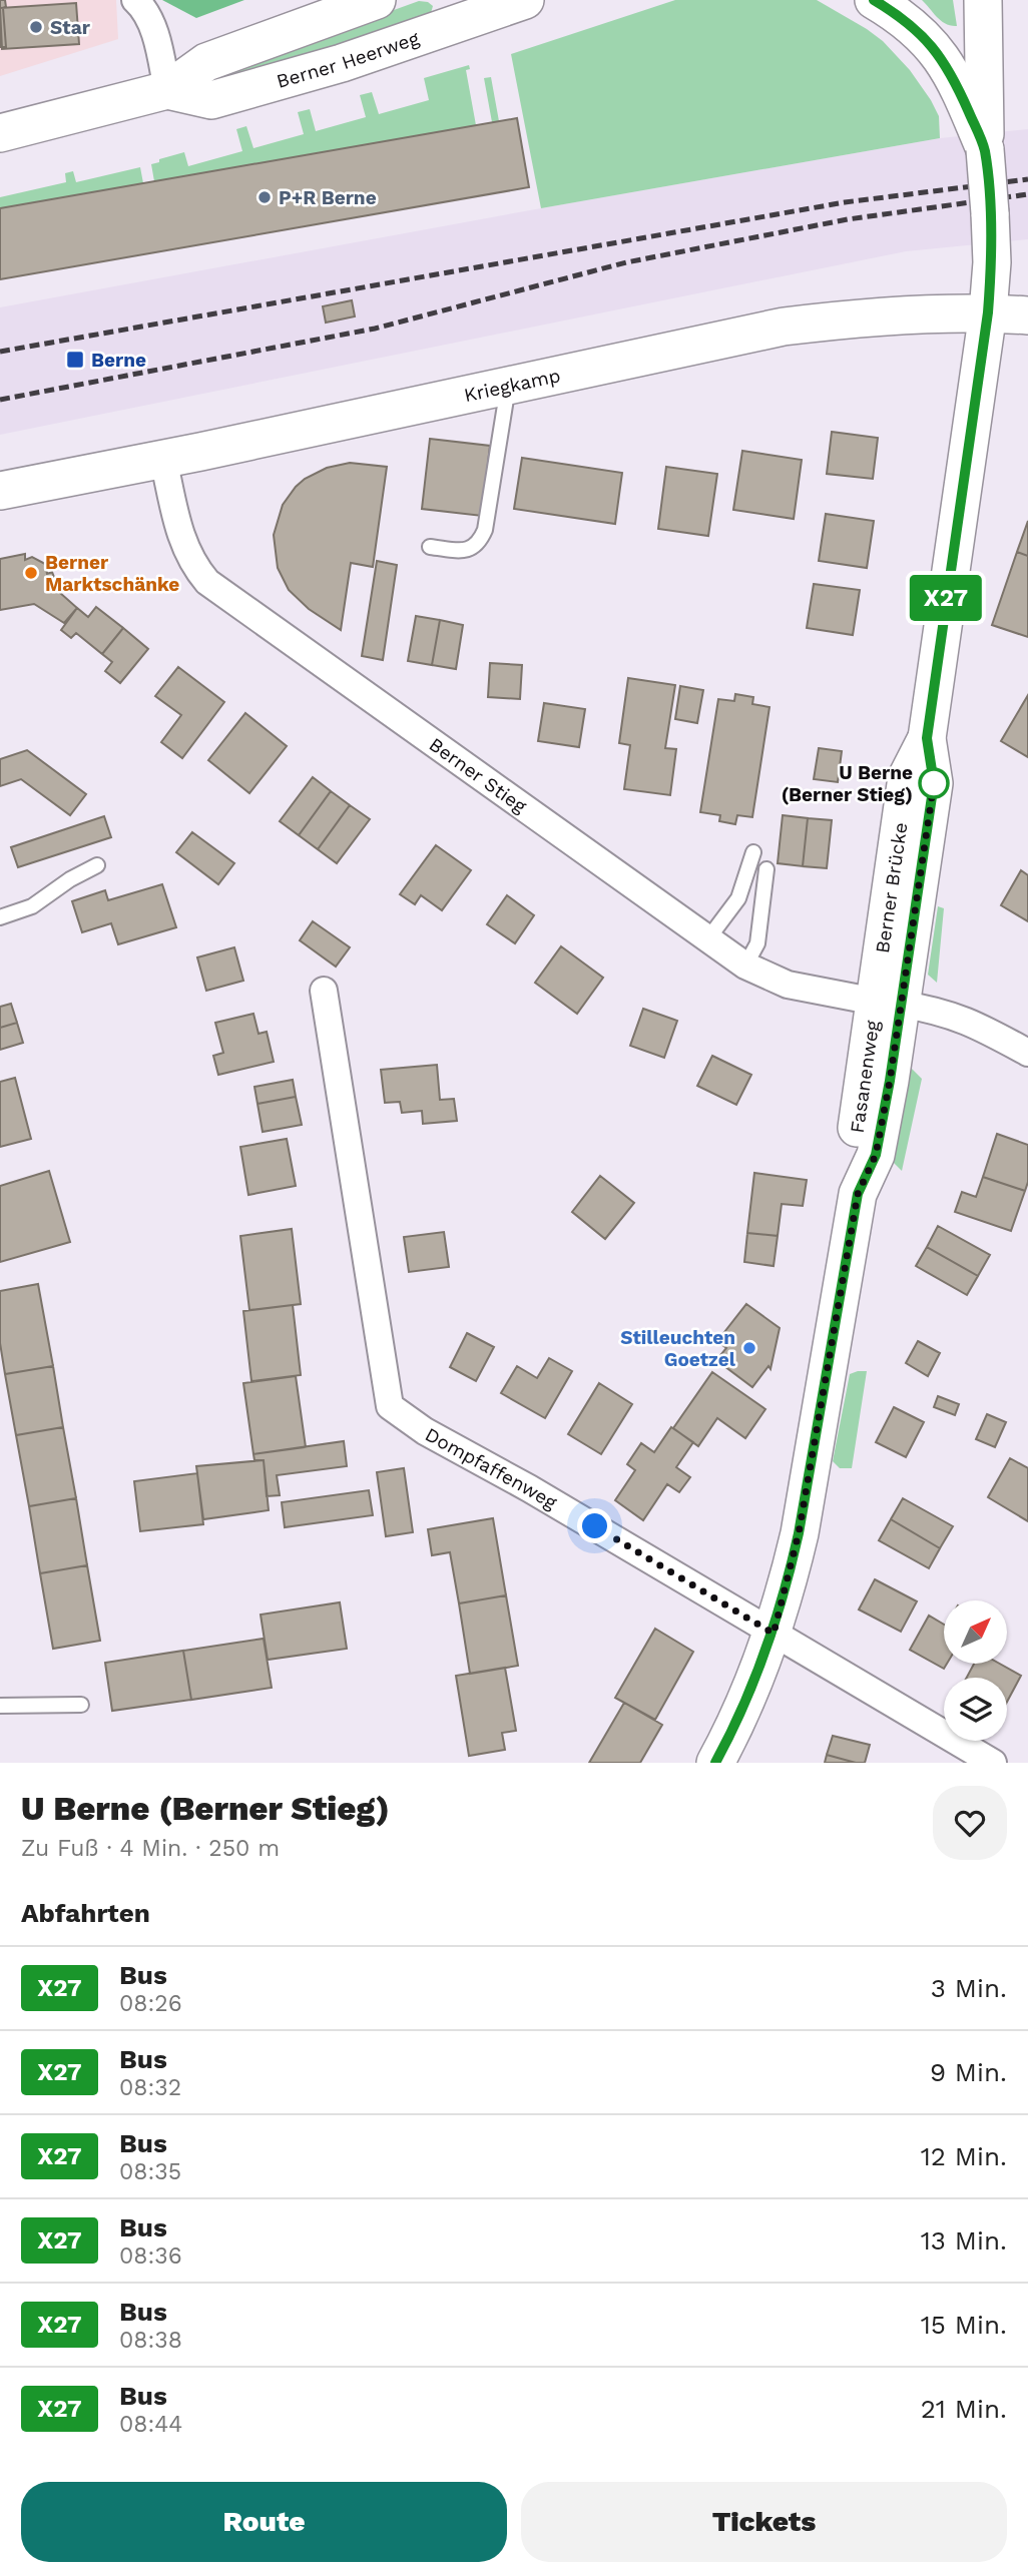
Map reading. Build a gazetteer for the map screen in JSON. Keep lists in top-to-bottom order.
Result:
{
  "streets": {
    "main road": [
      "Berner Heerweg",
      "Kriegkamp",
      "Berner Brücke",
      "Fasanenweg"
    ],
    "street": ["Berner Stieg", "Dompfaffenweg"]
  },
  "crossings": [
    ["Kriegkamp", "Berner Stieg"],
    ["Kriegkamp", "Berner Brücke"],
    ["Berner Stieg", "Berner Brücke"],
    ["Berner Stieg", "Fasanenweg"],
    ["Berner Brücke", "Fasanenweg"],
    ["Fasanenweg", "Dompfaffenweg"]
  ],
  "places": {
    "other": [
      "Star",
      "P+R Berne",
      "Berner Marktschänke",
      "U Berne (Berner Stieg)",
      "Stilleuchten Goetzel"
    ],
    "transit": ["Berne"]
  },
  "lines": ["bus line X27"],
  "north": "top right",
  "page": {
    "on_map": "X27",
    "heading": [
      ["U Berne (Berner Stieg)", "Zu Fuß · 4 Min. · 250 m"],
      "Abfahrten"
    ],
    "list": [
      {
        "mark": "X27",
        "name": "Bus",
        "note": "08:26",
        "value": "3 Min."
      },
      {
        "mark": "X27",
        "name": "Bus",
        "note": "08:32",
        "value": "9 Min."
      },
      {
        "mark": "X27",
        "name": "Bus",
        "note": "08:35",
        "value": "12 Min."
      },
      {
        "mark": "X27",
        "name": "Bus",
        "note": "08:36",
        "value": "13 Min."
      },
      {
        "mark": "X27",
        "name": "Bus",
        "note": "08:38",
        "value": "15 Min."
      },
      {
        "mark": "X27",
        "name": "Bus",
        "note": "08:44",
        "value": "21 Min."
      }
    ],
    "buttons": ["Route", "Tickets"]
  }
}
